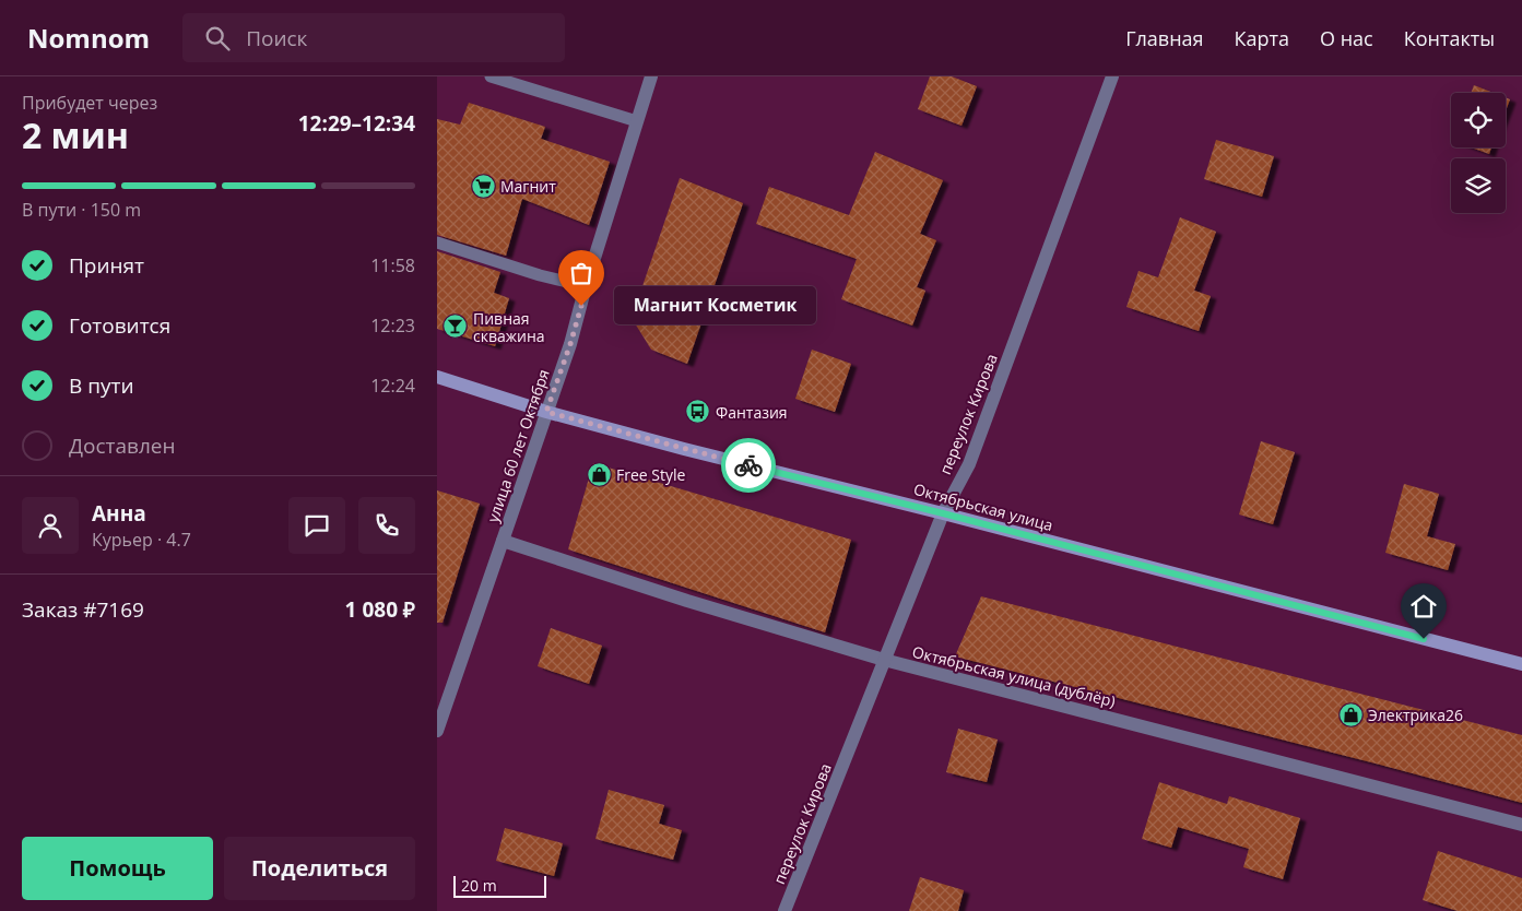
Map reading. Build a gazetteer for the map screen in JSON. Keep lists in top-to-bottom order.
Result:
{
  "streets": {
    "main road": ["Октябрьская улица"],
    "street": ["переулок Кирова", "улица 60 лет Октября", "Октябрьская улица (дублёр)"]
  },
  "crossings": [
    ["переулок Кирова", "Октябрьская улица"],
    ["переулок Кирова", "Октябрьская улица (дублёр)"],
    ["улица 60 лет Октября", "Октябрьская улица"],
    ["улица 60 лет Октября", "Октябрьская улица (дублёр)"]
  ],
  "places": {
    "supermarket": ["Магнит"],
    "other": ["Магнит Косметик"],
    "bar": ["Пивная скважина"],
    "bus stop": ["Фантазия"],
    "shop": ["Free Style", "Электрика26"]
  },
  "scale_bar": "20 m",
  "page": {
    "header": "Nomnom",
    "search": "Поиск",
    "nav": [
      "Главная",
      "Карта",
      "О нас",
      "Контакты"
    ],
    "heading": ["2 мин", "Прибудет через", "12:29–12:34"],
    "panel": [
      "Анна",
      "Курьер · 4.7",
      "Заказ #7169",
      "1 080 ₽"
    ],
    "bar": "В пути · 150 m",
    "list": [
      ["Принят", "11:58"],
      ["Готовится", "12:23"],
      ["В пути", "12:24"],
      "Доставлен"
    ],
    "bubble": "Магнит Косметик",
    "buttons": ["Помощь", "Поделиться"],
    "scale": "20 m"
  }
}
